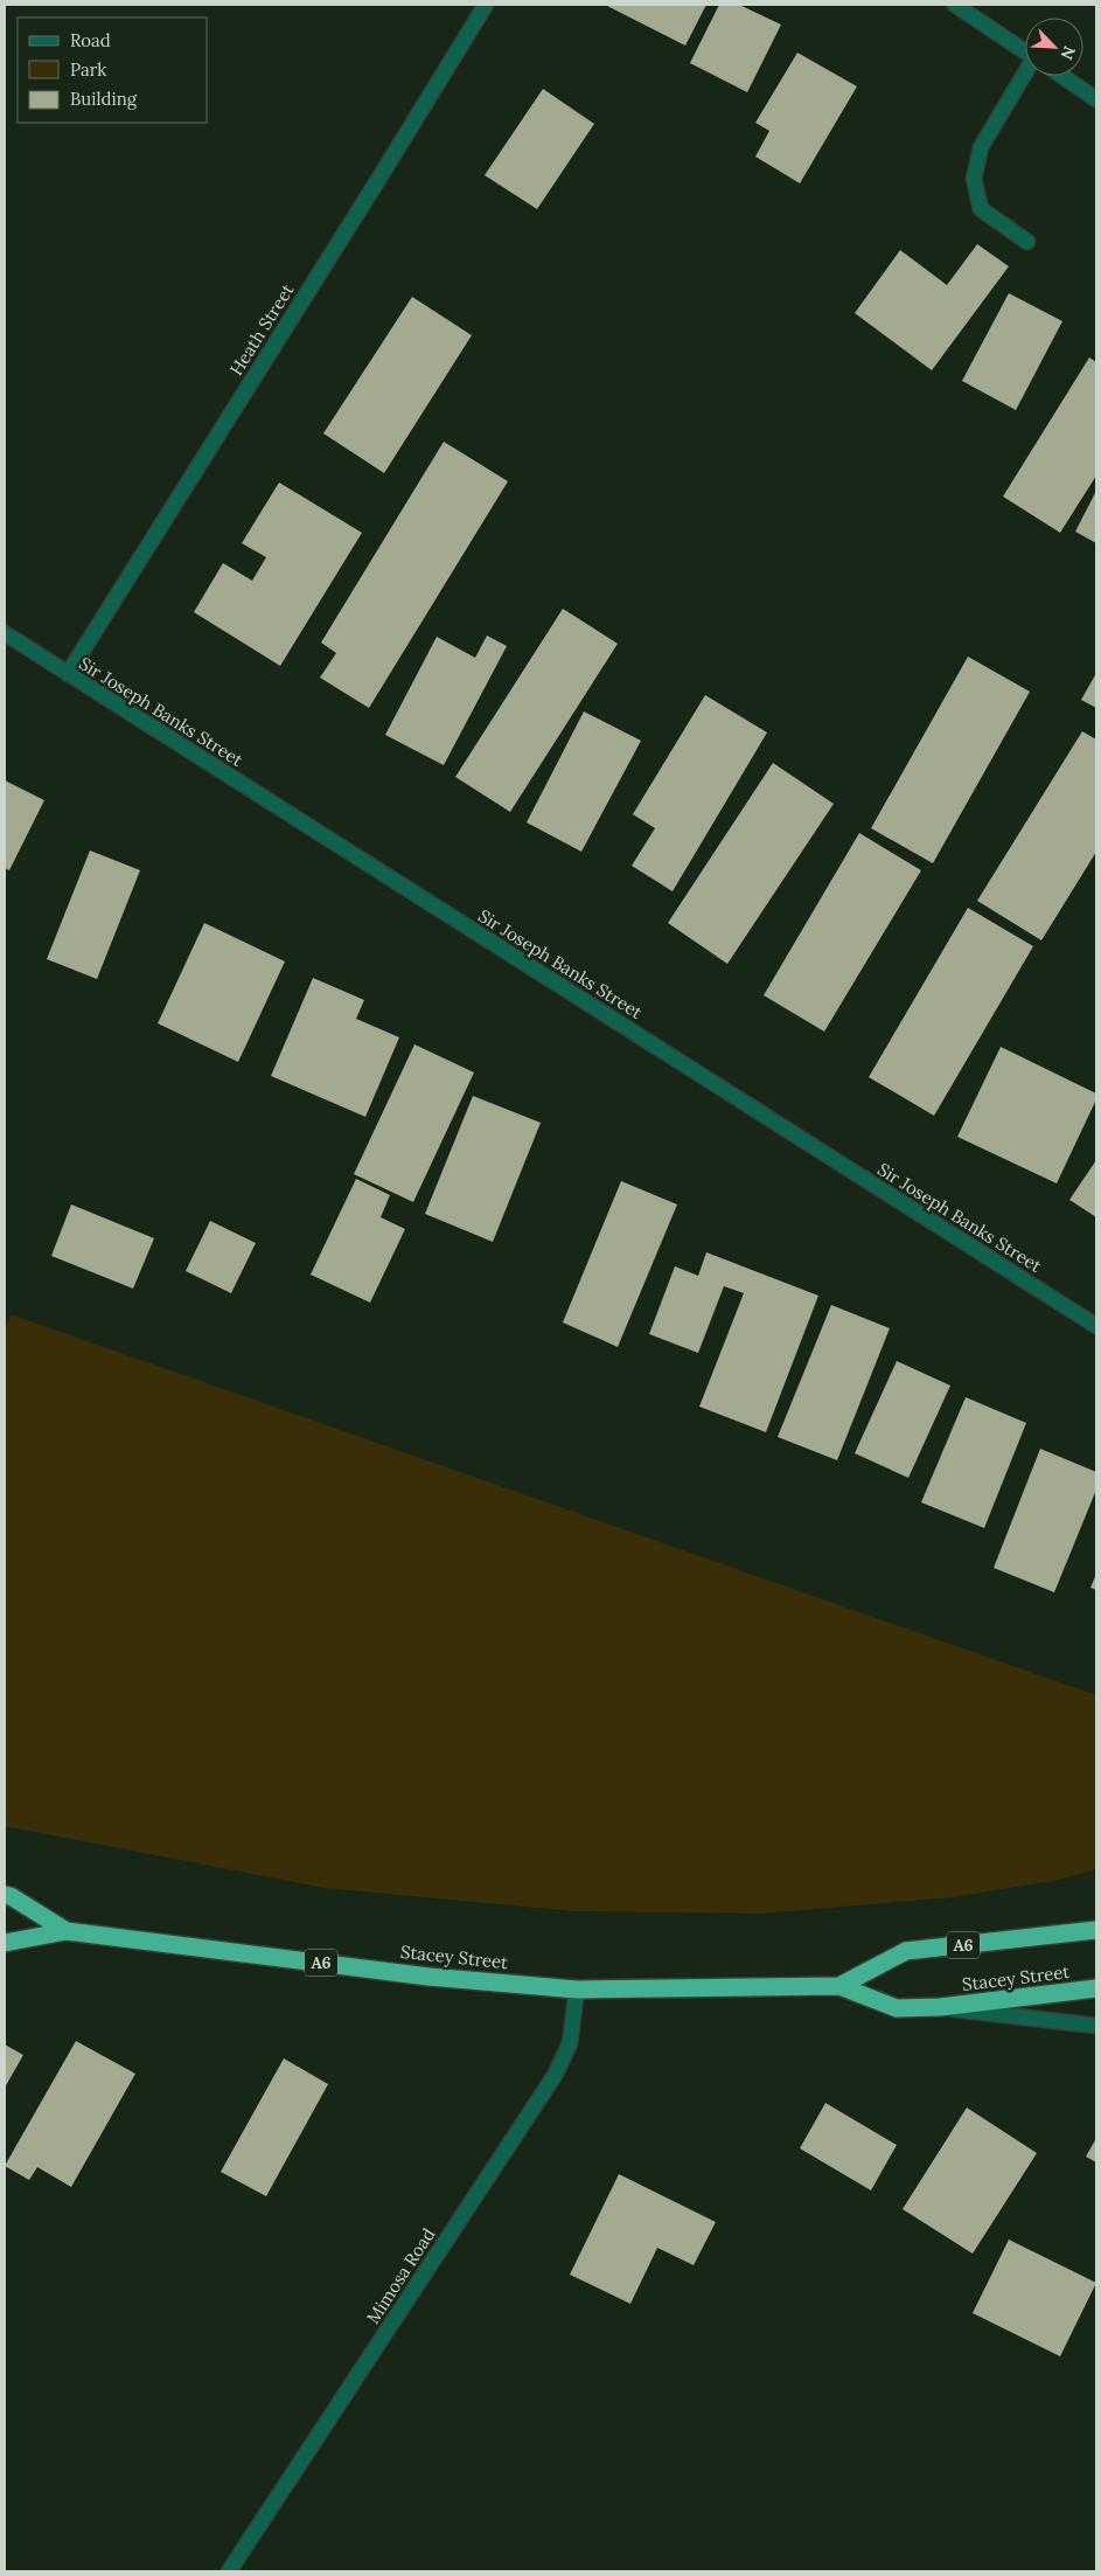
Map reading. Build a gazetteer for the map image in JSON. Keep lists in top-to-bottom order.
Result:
{
  "streets": {
    "highway": ["A6", "Stacey Street"],
    "street": ["Heath Street", "Sir Joseph Banks Street", "Mimosa Road"]
  },
  "crossings": [
    ["Heath Street", "Sir Joseph Banks Street"],
    ["Stacey Street", "Mimosa Road"]
  ],
  "legend": ["Road", "Park", "Building"],
  "north": "bottom right"
}
